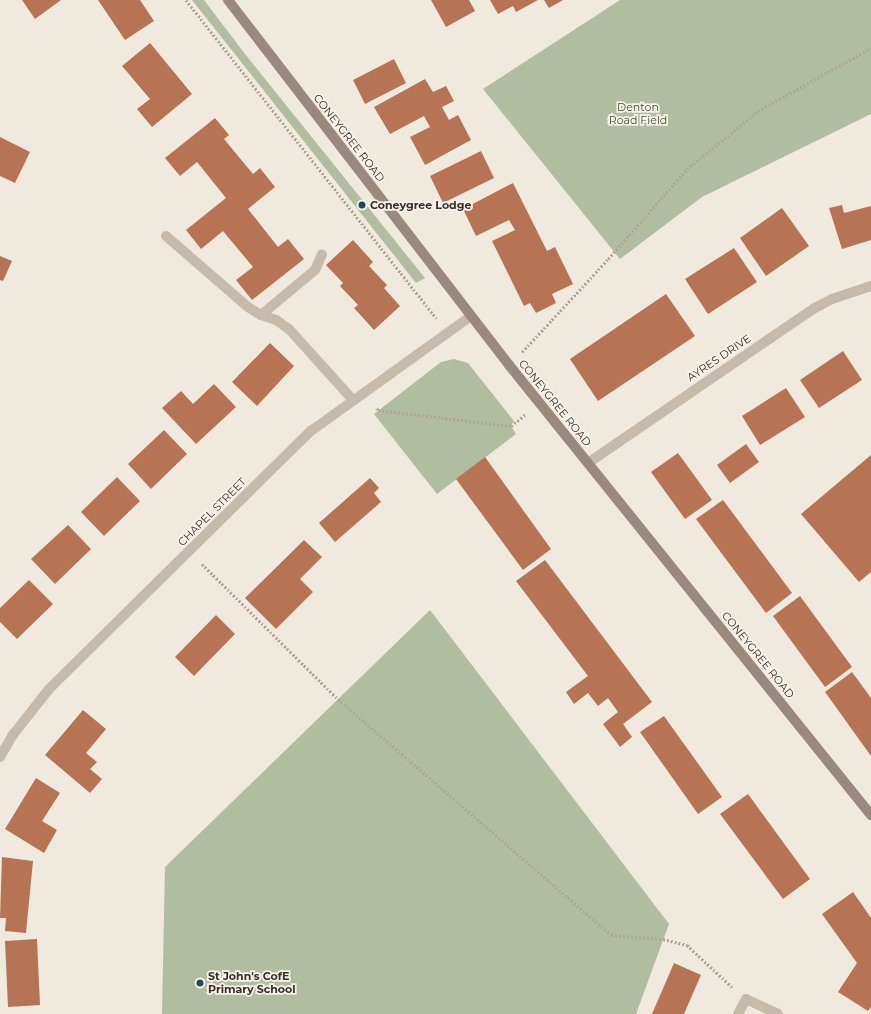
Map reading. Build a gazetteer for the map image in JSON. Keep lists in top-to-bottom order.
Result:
{
  "streets": {
    "street": ["CONEYGREE ROAD", "AYRES DRIVE", "CHAPEL STREET"]
  },
  "crossings": [
    ["CONEYGREE ROAD", "AYRES DRIVE"],
    ["CONEYGREE ROAD", "CHAPEL STREET"]
  ],
  "parks": ["Denton Road Field"],
  "places": ["Coneygree Lodge", "St John's CofE Primary School"]
}
